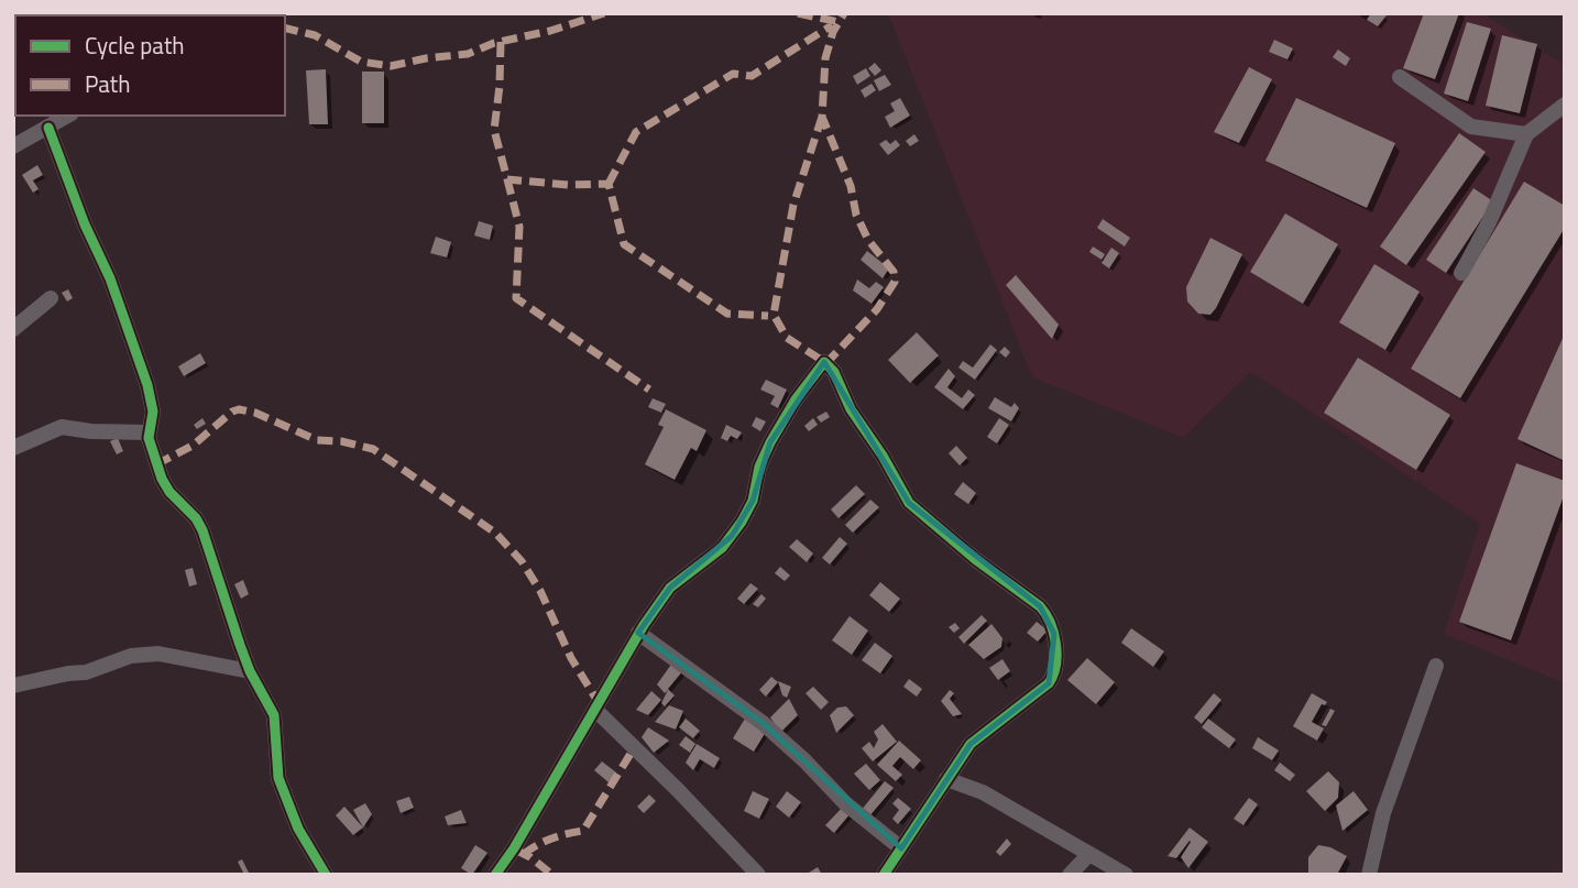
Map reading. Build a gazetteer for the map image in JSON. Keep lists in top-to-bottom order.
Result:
{
  "legend": ["Cycle path", "Path"]
}
